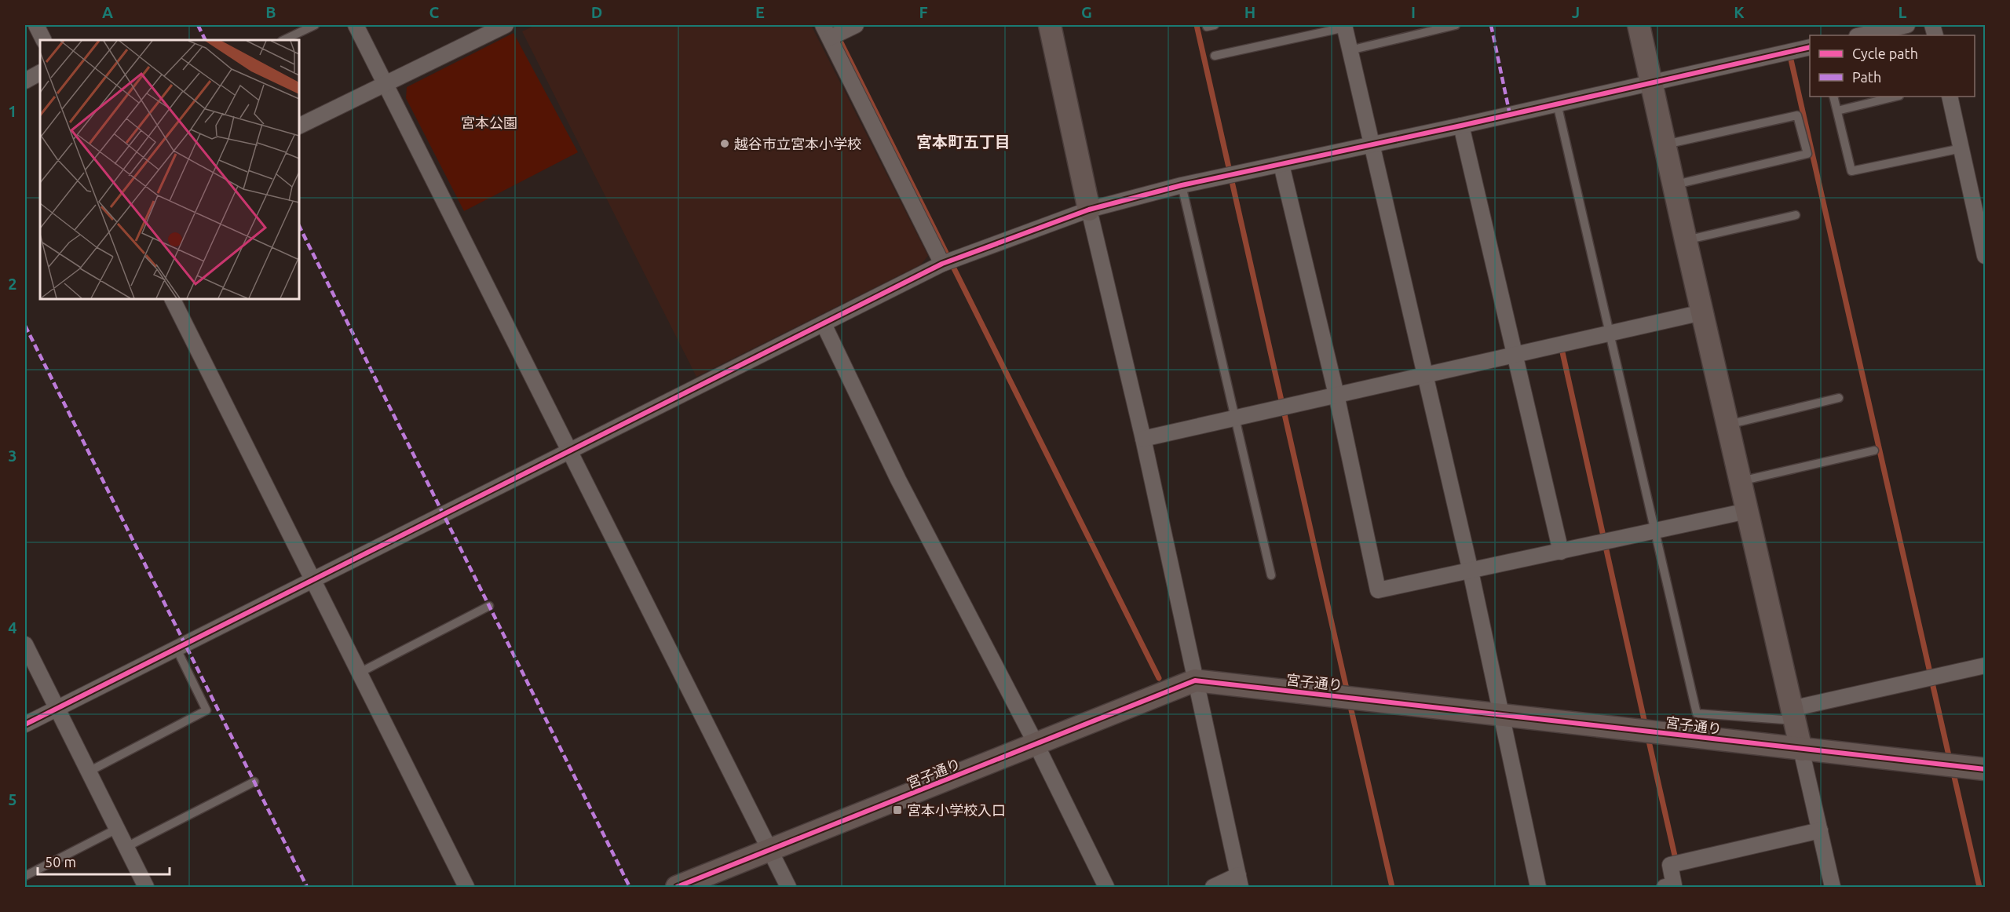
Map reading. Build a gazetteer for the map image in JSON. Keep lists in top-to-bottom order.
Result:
{
  "streets": {
    "street": ["宮子通り"]
  },
  "districts": ["宮本町五丁目"],
  "parks": ["宮本公園"],
  "places": {
    "other": ["越谷市立宮本小学校"],
    "transit": ["宮本小学校入口"]
  },
  "legend": ["Cycle path", "Path"],
  "scale_bar": "50 m",
  "grid": {
    "columns": [
      "A",
      "B",
      "C",
      "D",
      "E",
      "F",
      "G",
      "H",
      "I",
      "J",
      "K",
      "L"
    ],
    "rows": [
      "1",
      "2",
      "3",
      "4",
      "5"
    ]
  }
}
